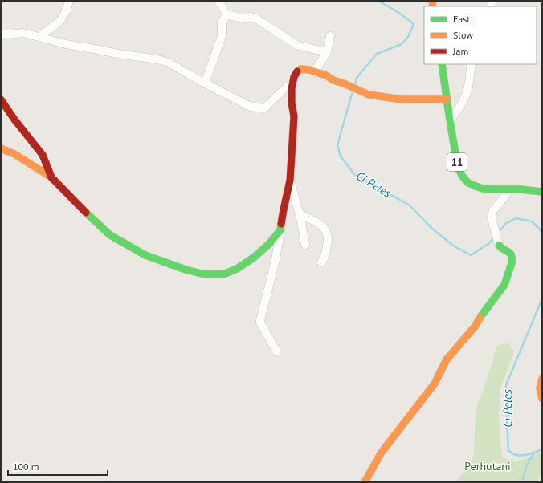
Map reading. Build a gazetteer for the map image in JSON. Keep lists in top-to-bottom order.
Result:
{
  "streets": {
    "main road": ["11"]
  },
  "water": ["Ci Peles"],
  "parks": ["Perhutani"],
  "legend": ["Fast", "Slow", "Jam"],
  "scale_bar": "100 m"
}
